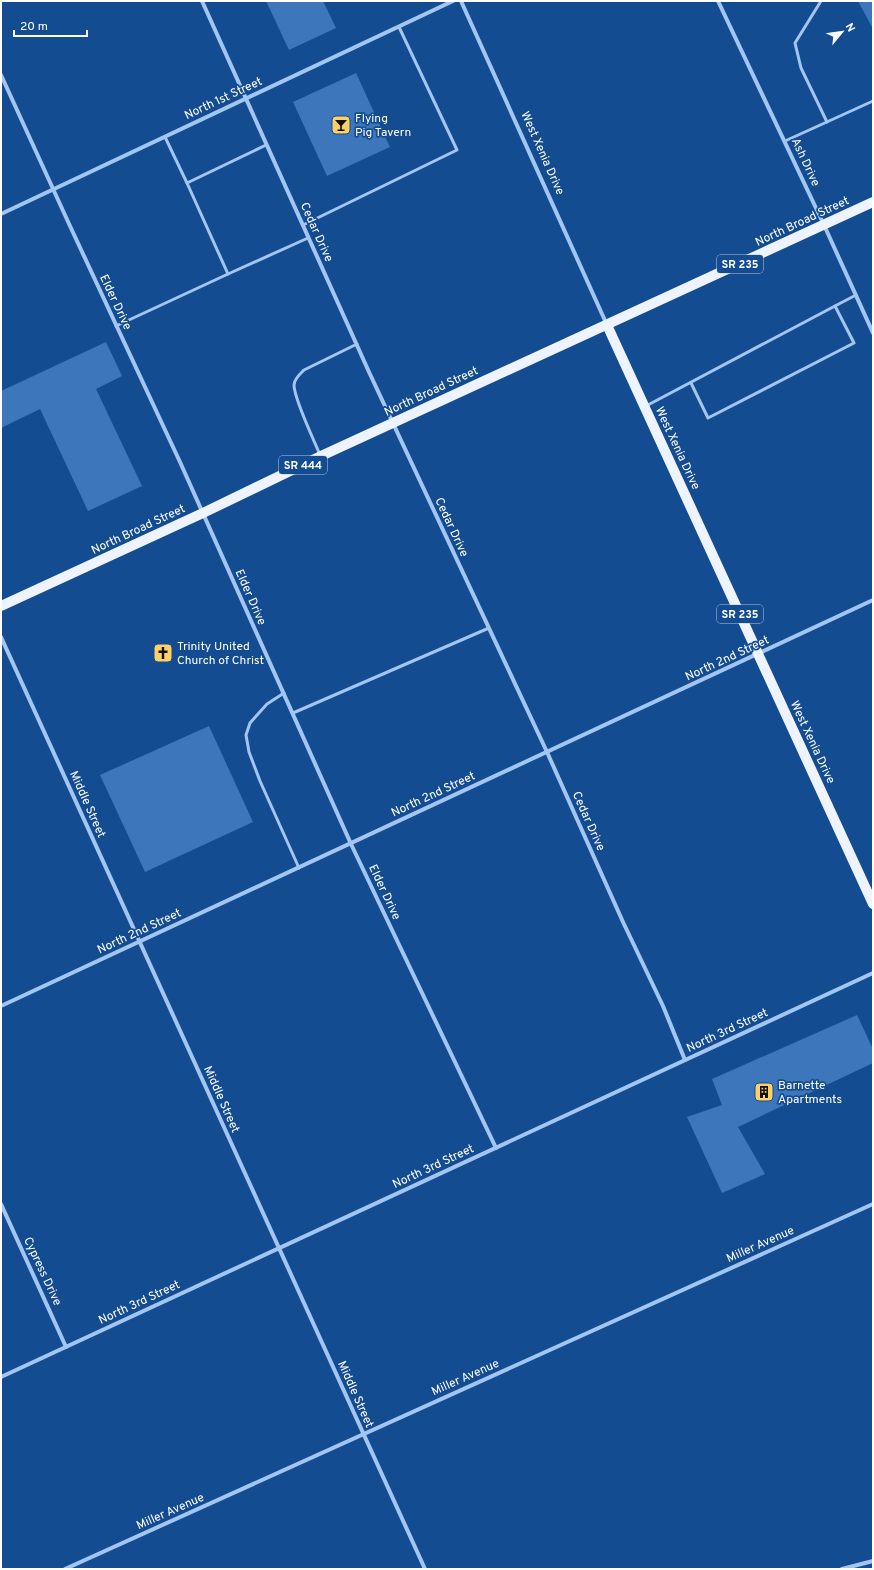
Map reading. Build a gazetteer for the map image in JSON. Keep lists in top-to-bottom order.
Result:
{
  "streets": {
    "main road": [
      "West Xenia Drive",
      "North Broad Street",
      "SR 235",
      "SR 444"
    ],
    "street": [
      "North 1st Street",
      "Ash Drive",
      "Cedar Drive",
      "Elder Drive",
      "North 2nd Street",
      "Middle Street",
      "North 3rd Street",
      "Miller Avenue",
      "Cypress Drive"
    ]
  },
  "crossings": [
    ["North 1st Street", "Cedar Drive"],
    ["North 1st Street", "Elder Drive"],
    ["West Xenia Drive", "North Broad Street"],
    ["West Xenia Drive", "North 2nd Street"],
    ["Ash Drive", "North Broad Street"],
    ["North Broad Street", "Cedar Drive"],
    ["North Broad Street", "Elder Drive"],
    ["Cedar Drive", "North 2nd Street"],
    ["Cedar Drive", "North 3rd Street"],
    ["Elder Drive", "North 2nd Street"],
    ["Elder Drive", "North 3rd Street"],
    ["North 2nd Street", "Middle Street"],
    ["Middle Street", "North 3rd Street"],
    ["Middle Street", "Miller Avenue"],
    ["North 3rd Street", "Cypress Drive"]
  ],
  "places": {
    "bar": ["Flying Pig Tavern"],
    "church": ["Trinity United Church of Christ"],
    "building": ["Barnette Apartments"]
  },
  "scale_bar": "20 m",
  "north": "top right"
}
